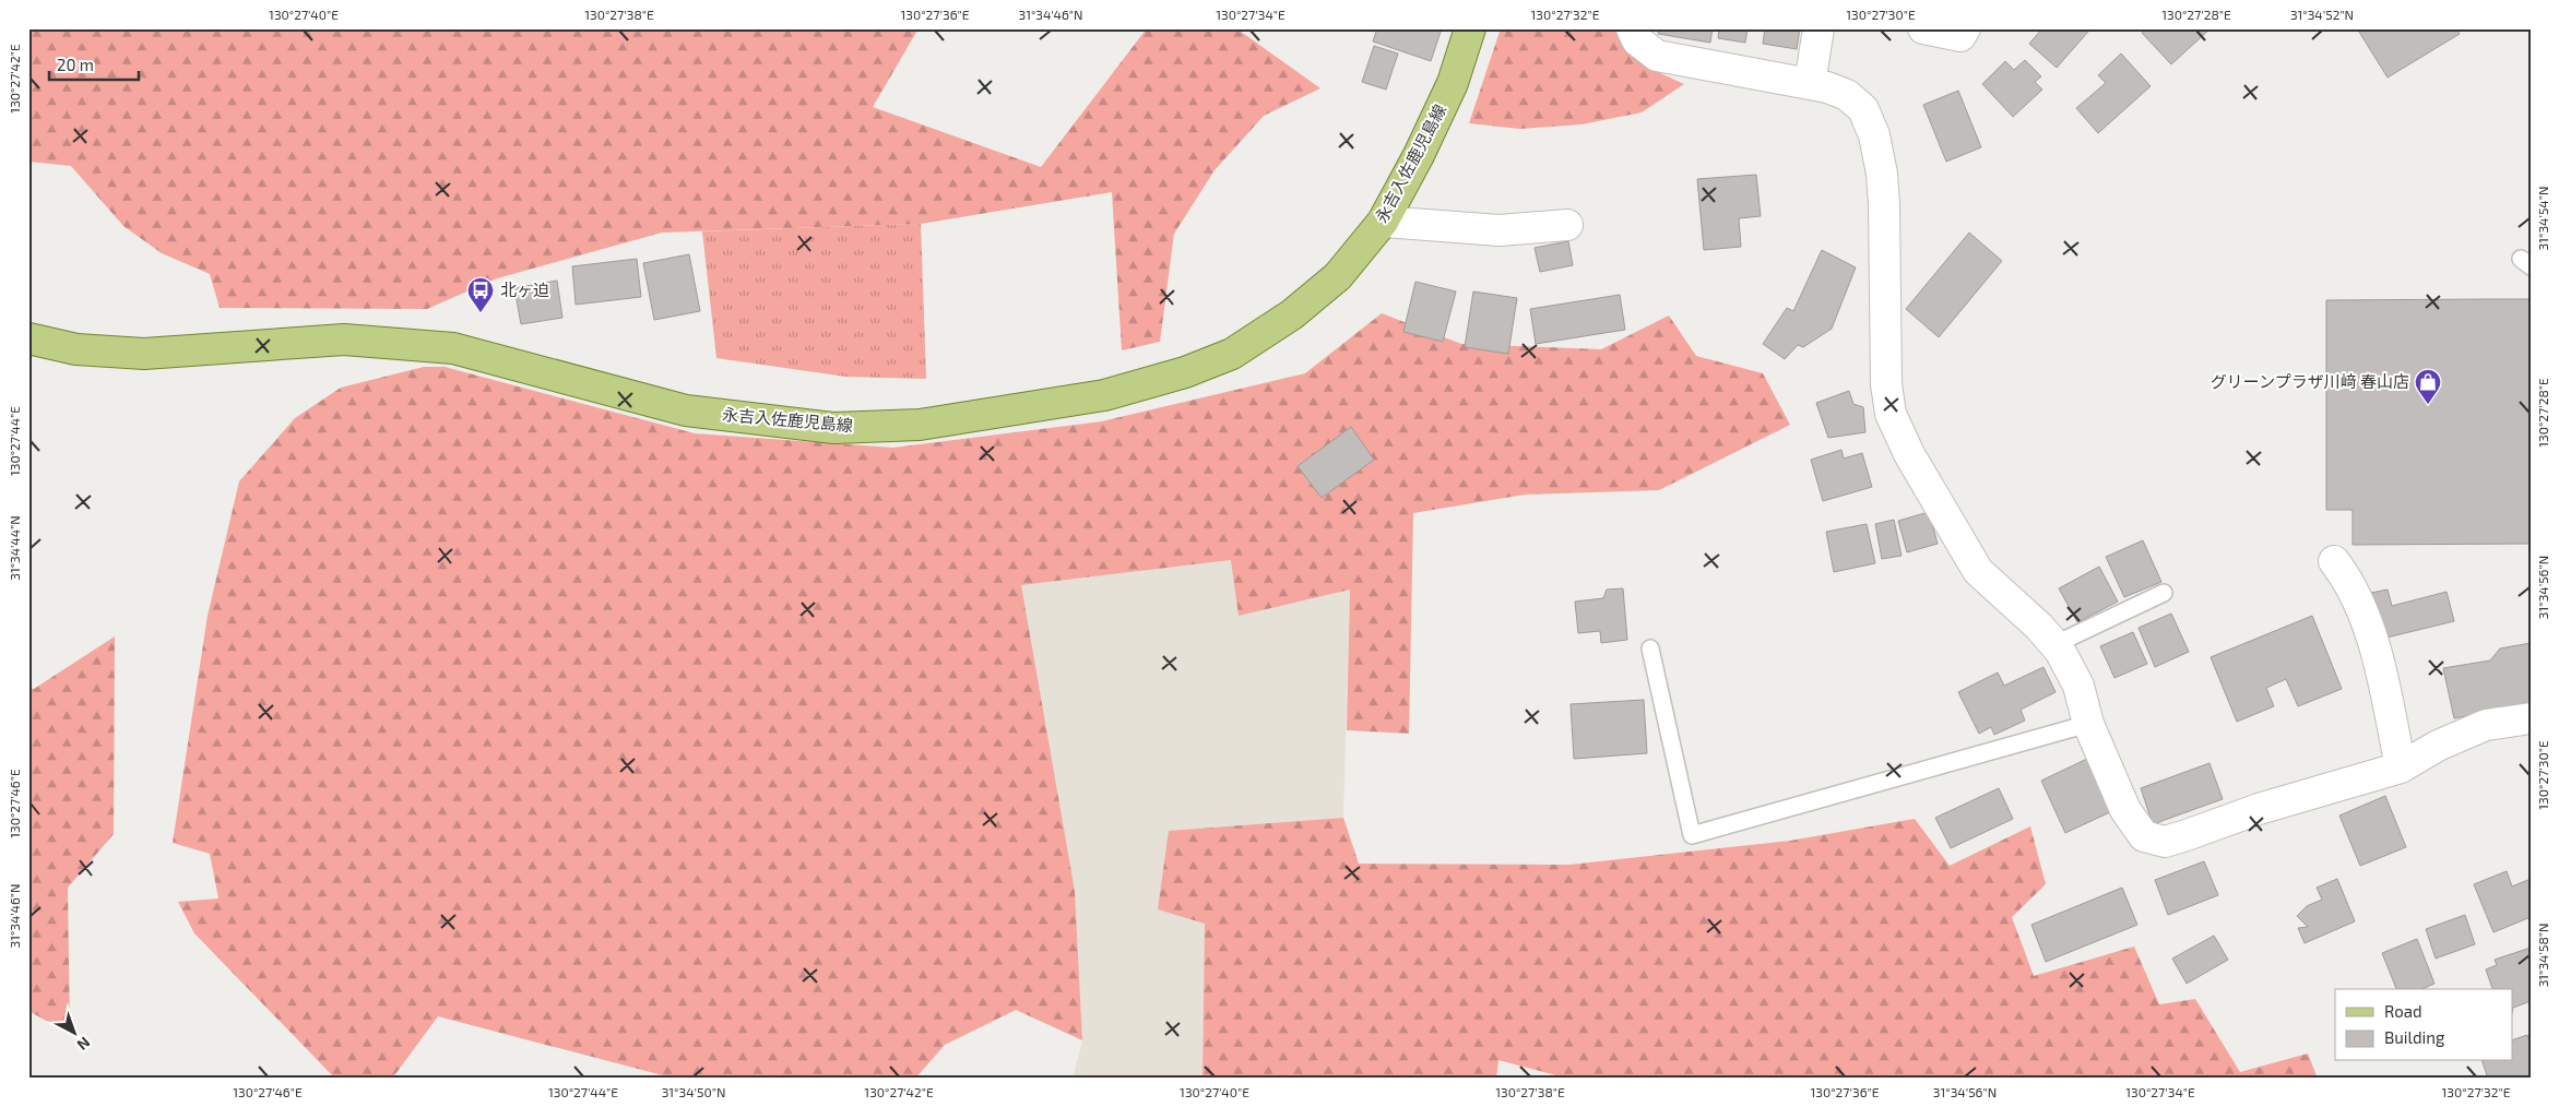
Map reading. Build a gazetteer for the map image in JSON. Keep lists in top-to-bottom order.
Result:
{
  "streets": {
    "main road": ["永吉入佐鹿児島線"]
  },
  "places": {
    "bus stop": ["北ヶ迫"],
    "shop": ["グリーンプラザ川﨑 春山店"]
  },
  "legend": ["Road", "Building"],
  "scale_bar": "20 m",
  "north": "bottom right",
  "coordinates": [
    "130°27'40\"E",
    "130°27'38\"E",
    "130°27'36\"E",
    "31°34'46\"N",
    "130°27'34\"E",
    "130°27'32\"E",
    "130°27'30\"E",
    "130°27'28\"E",
    "31°34'52\"N",
    "130°27'42\"E",
    "31°34'54\"N",
    "130°27'44\"E",
    "31°34'44\"N",
    "31°34'56\"N",
    "130°27'46\"E",
    "31°34'58\"N",
    "31°34'50\"N"
  ]
}
